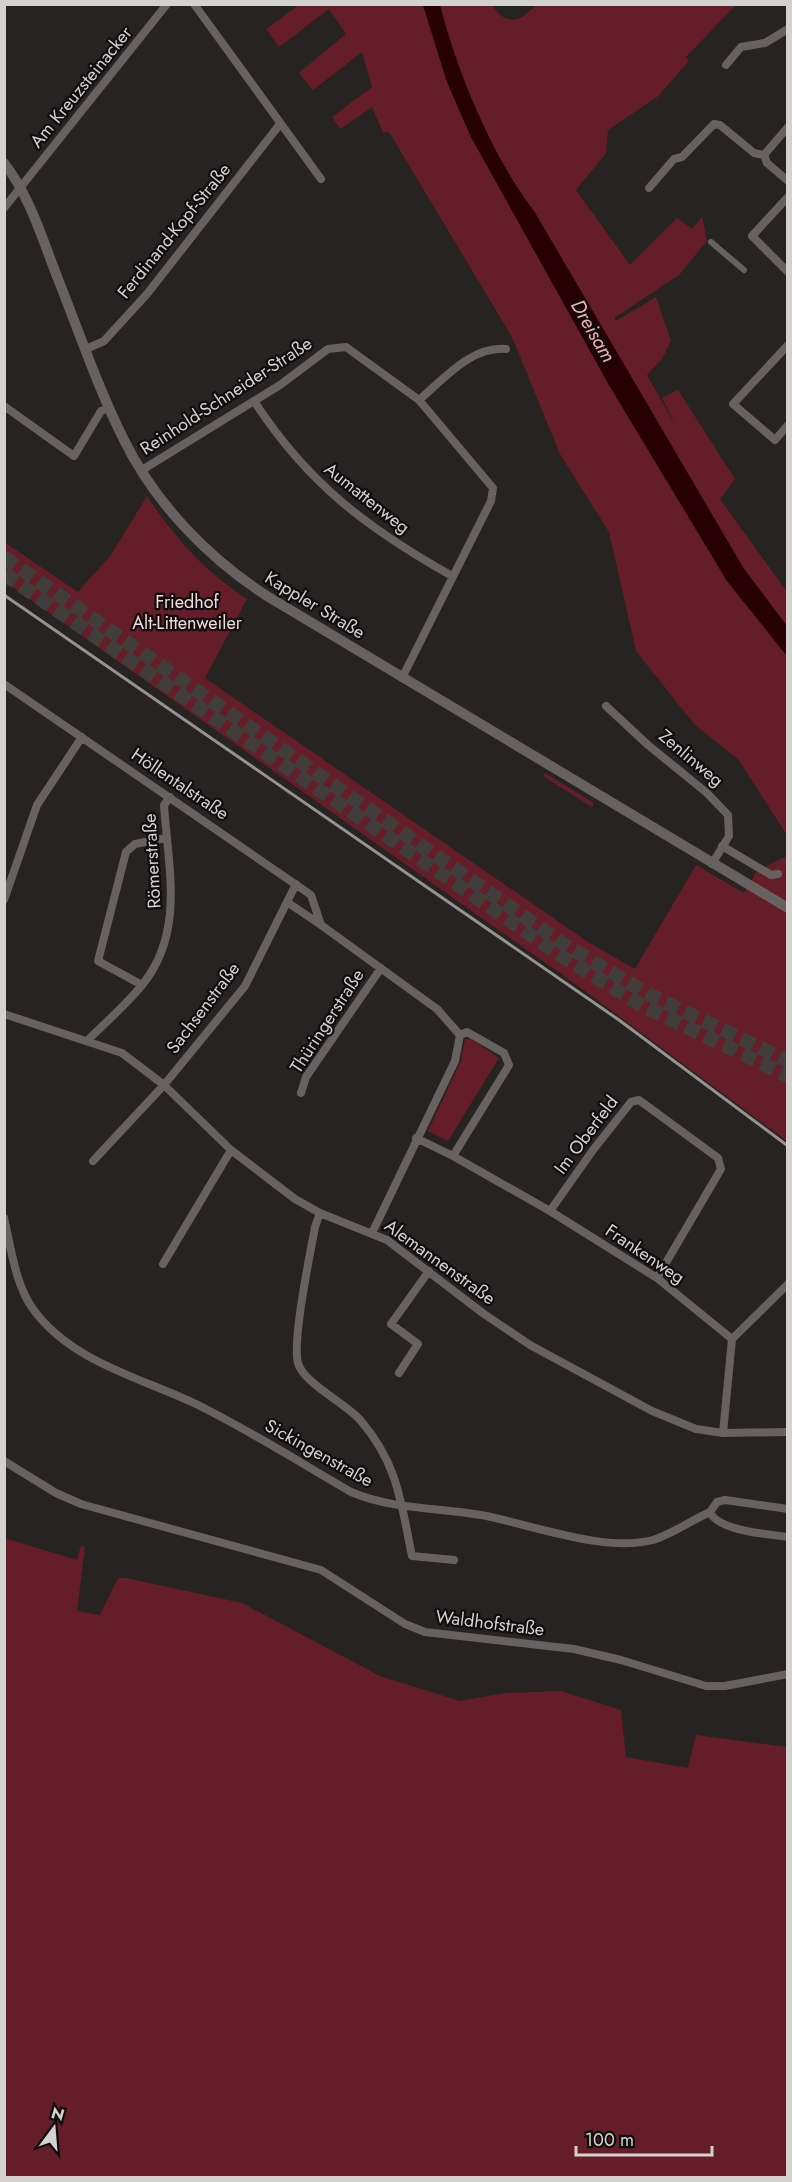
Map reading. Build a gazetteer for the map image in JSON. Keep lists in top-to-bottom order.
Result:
{
  "streets": {
    "street": [
      "Am Kreuzsteinacker",
      "Ferdinand-Kopf-Straße",
      "Reinhold-Schneider-Straße",
      "Aumattenweg",
      "Kappler Straße",
      "Zenlinweg",
      "Höllentalstraße",
      "Römerstraße",
      "Sachsenstraße",
      "Thüringerstraße",
      "Im Oberfeld",
      "Frankenweg",
      "Alemannenstraße",
      "Sickingenstraße",
      "Waldhofstraße"
    ]
  },
  "crossings": [
    ["Am Kreuzsteinacker", "Kappler Straße"],
    ["Ferdinand-Kopf-Straße", "Kappler Straße"],
    ["Reinhold-Schneider-Straße", "Aumattenweg"],
    ["Reinhold-Schneider-Straße", "Kappler Straße"],
    ["Kappler Straße", "Zenlinweg"],
    ["Höllentalstraße", "Römerstraße"],
    ["Höllentalstraße", "Sachsenstraße"],
    ["Römerstraße", "Alemannenstraße"],
    ["Sachsenstraße", "Alemannenstraße"],
    ["Im Oberfeld", "Frankenweg"]
  ],
  "water": ["Dreisam"],
  "parks": ["Friedhof Alt-Littenweiler"],
  "scale_bar": "100 m",
  "north": "top"
}
